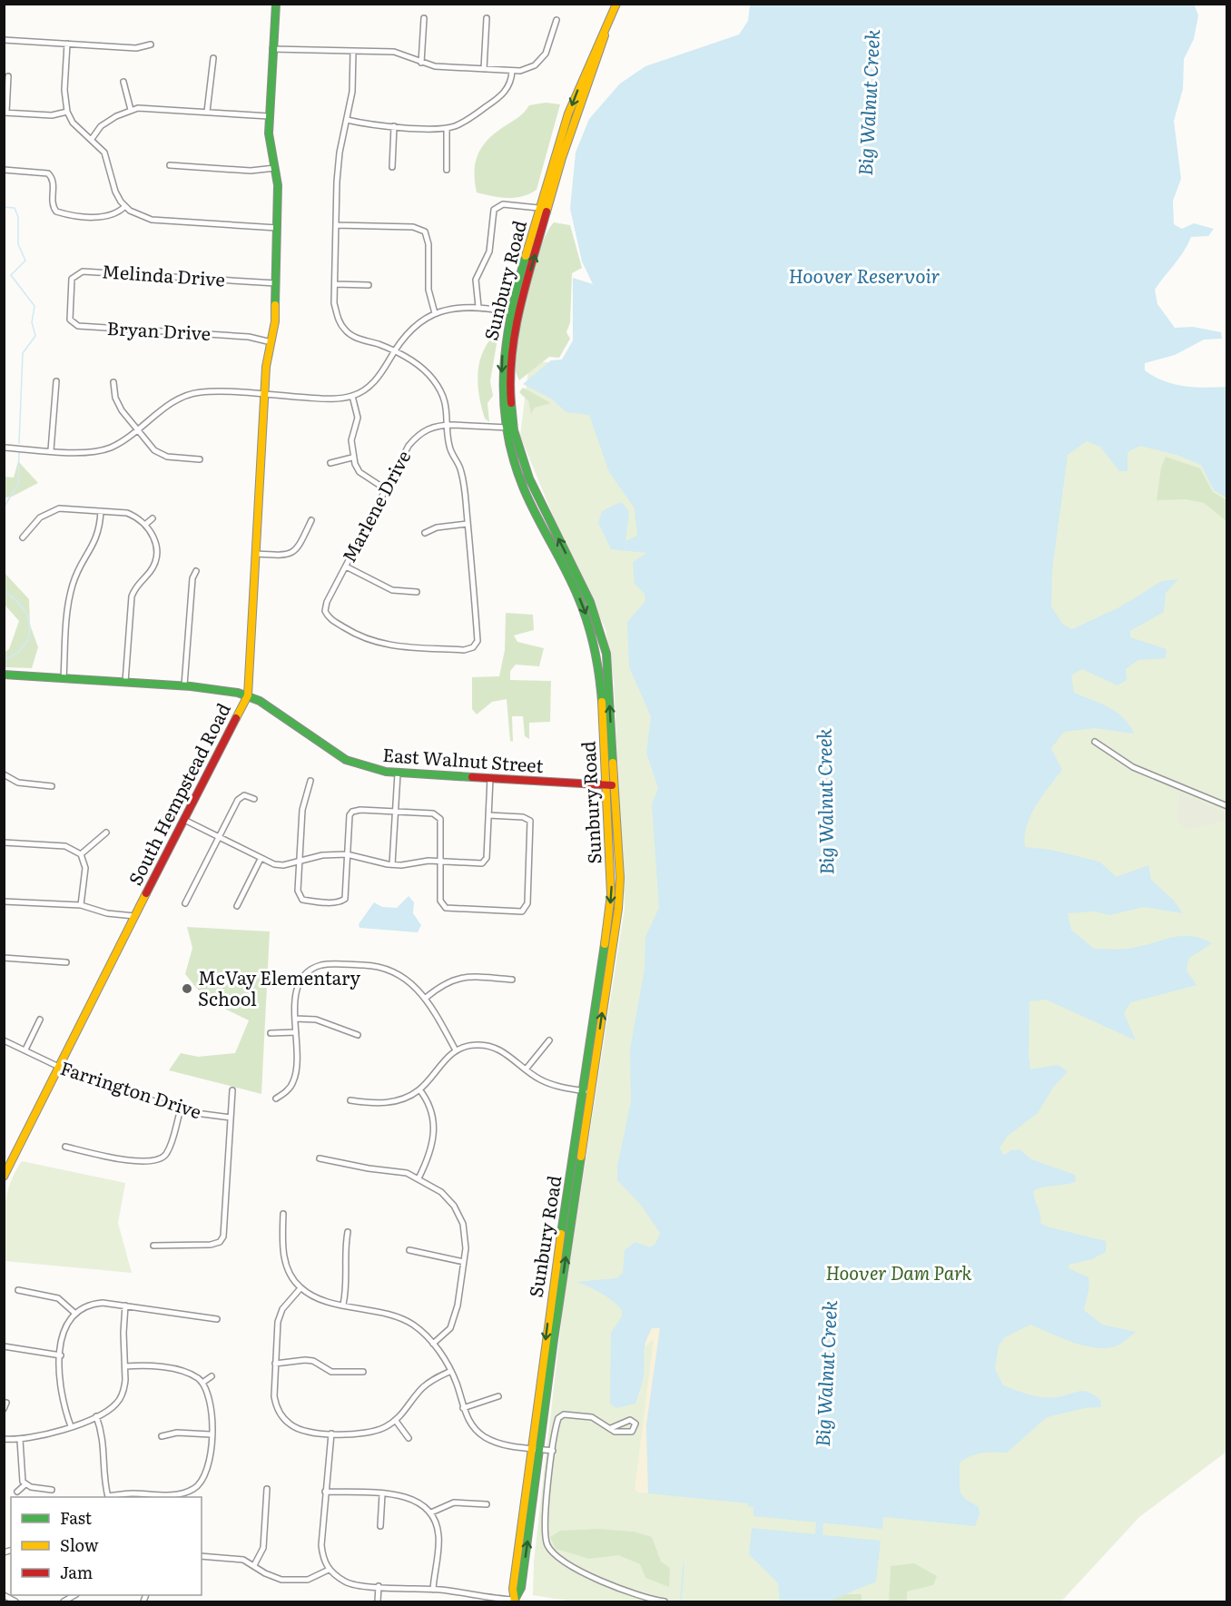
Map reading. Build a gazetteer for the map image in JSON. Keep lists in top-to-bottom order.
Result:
{
  "streets": {
    "main road": ["Sunbury Road", "East Walnut Street", "South Hempstead Road"],
    "street": [
      "Melinda Drive",
      "Bryan Drive",
      "Marlene Drive",
      "Farrington Drive"
    ]
  },
  "crossings": [
    ["Melinda Drive", "Bryan Drive"],
    ["Melinda Drive", "South Hempstead Road"],
    ["Sunbury Road", "Marlene Drive"],
    ["Sunbury Road", "East Walnut Street"],
    ["Bryan Drive", "South Hempstead Road"],
    ["East Walnut Street", "South Hempstead Road"],
    ["South Hempstead Road", "Farrington Drive"]
  ],
  "water": ["Big Walnut Creek", "Hoover Reservoir"],
  "parks": ["Hoover Dam Park"],
  "places": ["McVay Elementary School"],
  "legend": ["Fast", "Slow", "Jam"]
}
